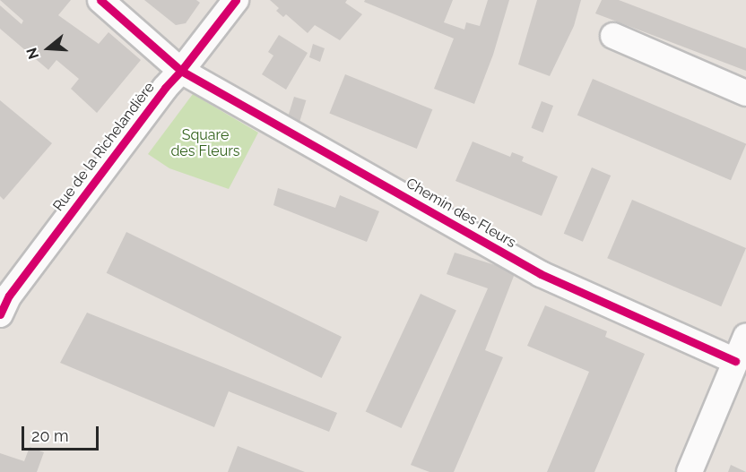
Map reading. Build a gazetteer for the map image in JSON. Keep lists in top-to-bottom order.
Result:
{
  "streets": {
    "street": ["Rue de la Richelandière", "Chemin des Fleurs"]
  },
  "crossings": [
    ["Rue de la Richelandière", "Chemin des Fleurs"]
  ],
  "parks": ["Square des Fleurs"],
  "scale_bar": "20 m",
  "north": "left"
}
